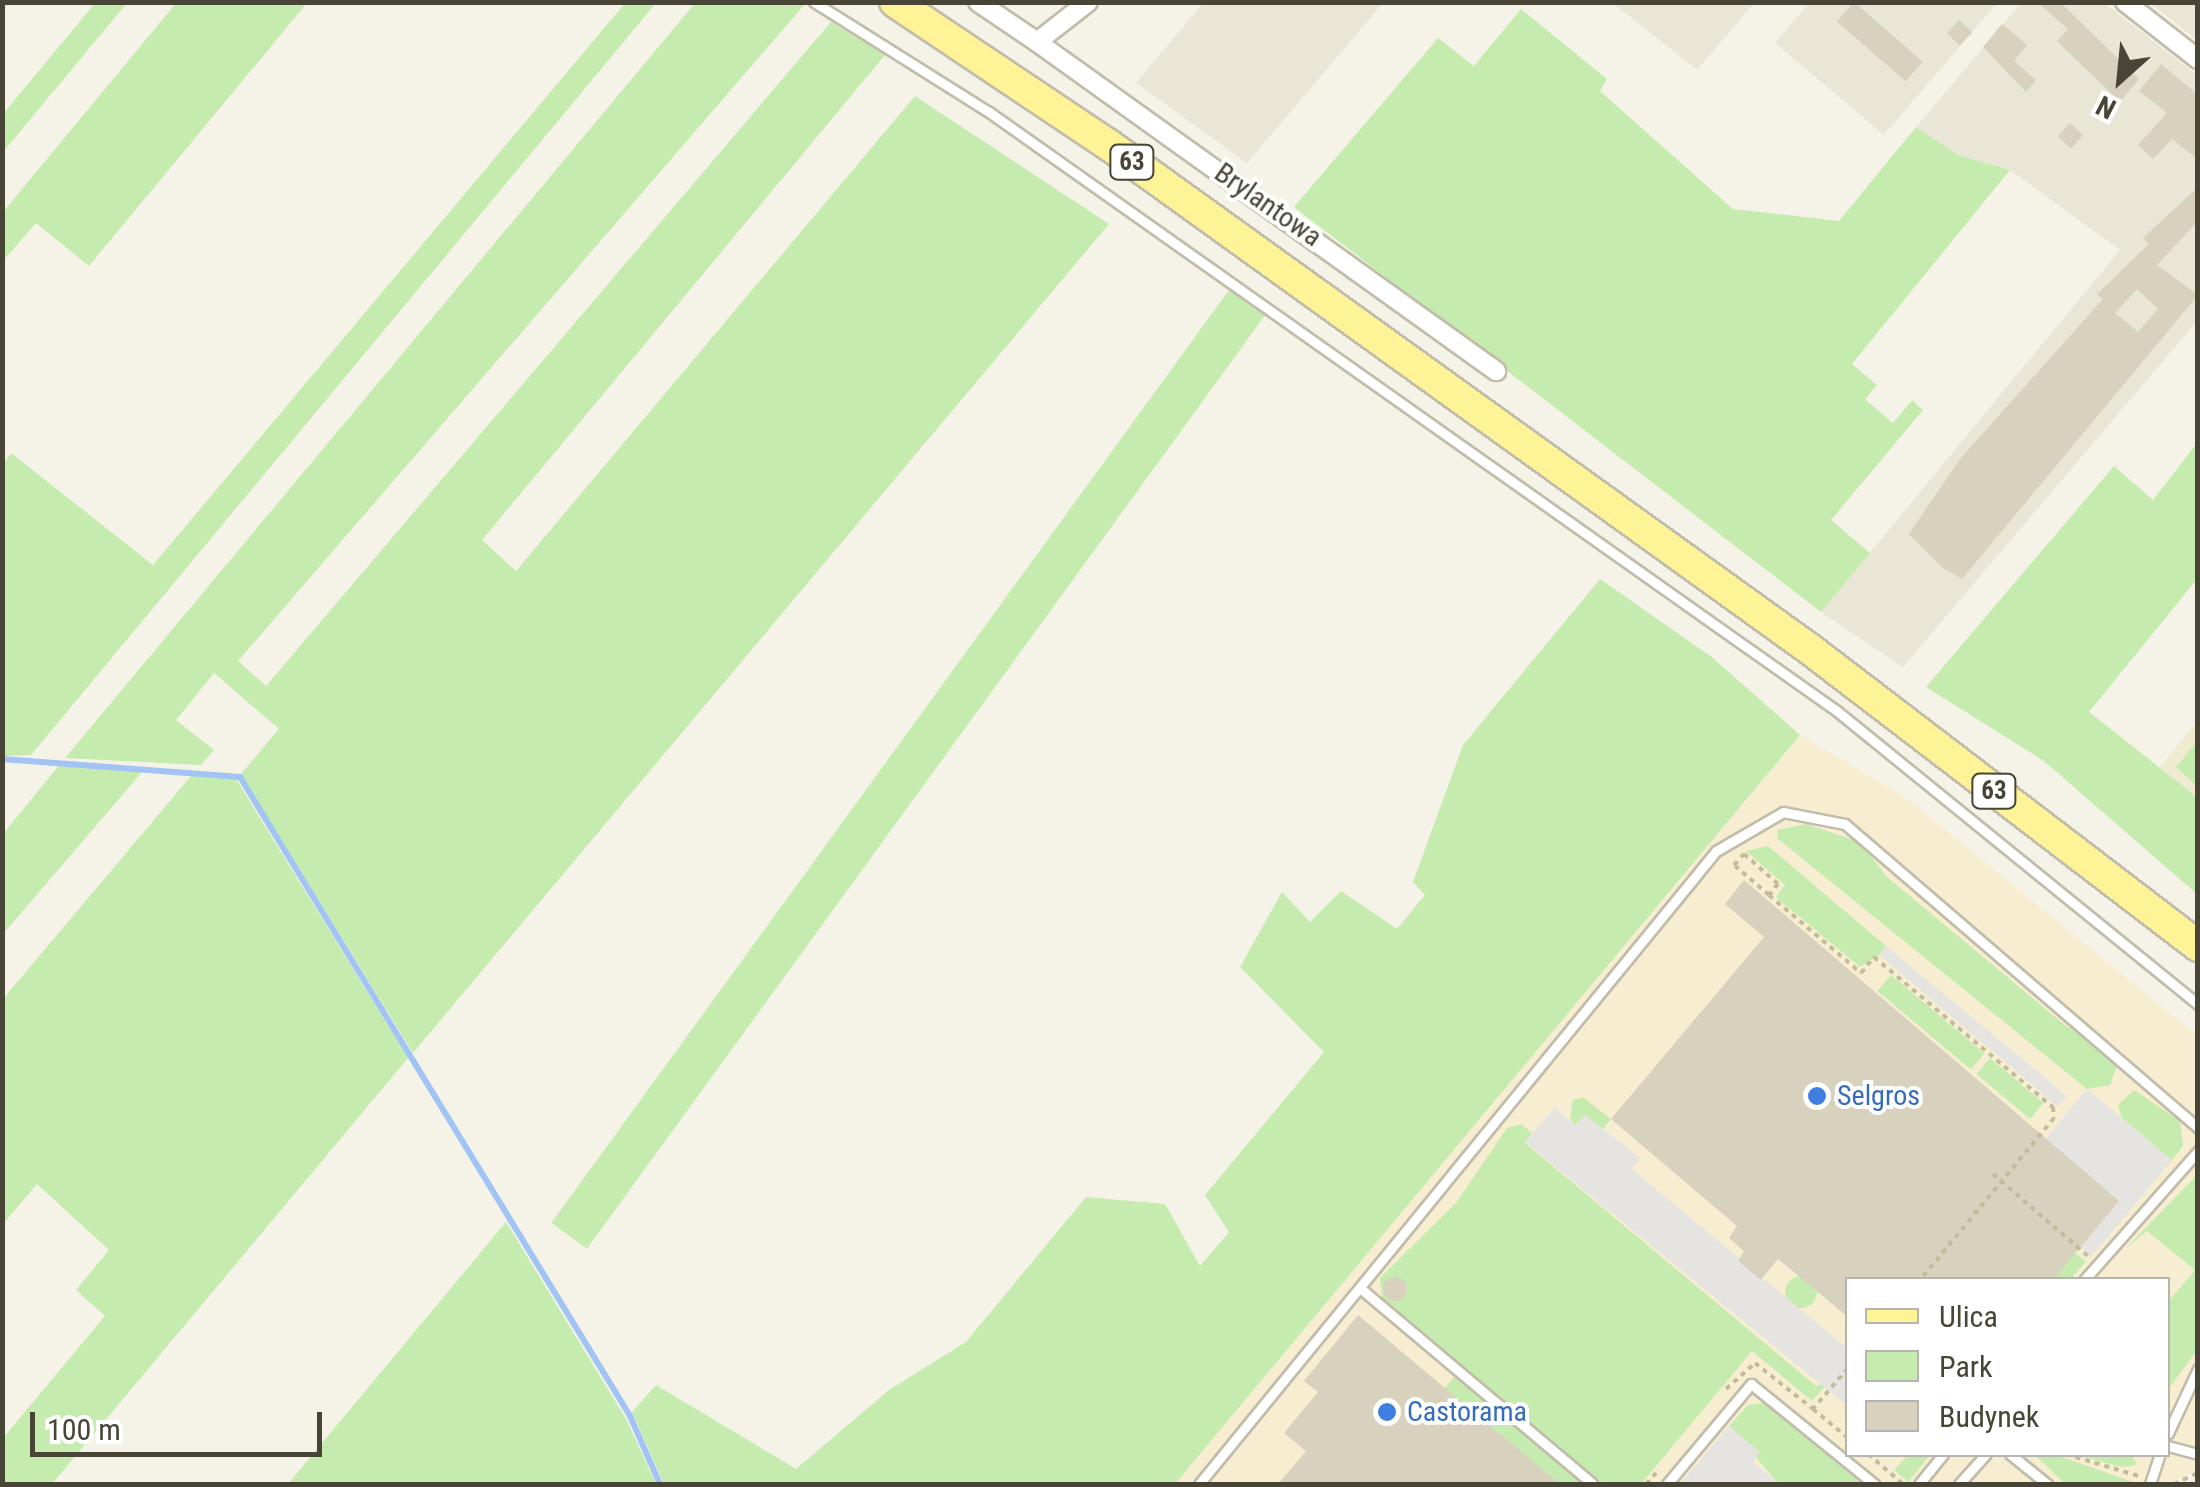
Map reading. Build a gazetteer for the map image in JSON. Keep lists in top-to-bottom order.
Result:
{
  "streets": {
    "main road": ["63"],
    "street": ["Brylantowa"]
  },
  "places": ["Selgros", "Castorama"],
  "legend": ["Ulica", "Park", "Budynek"],
  "scale_bar": "100 m",
  "north": "bottom left"
}
